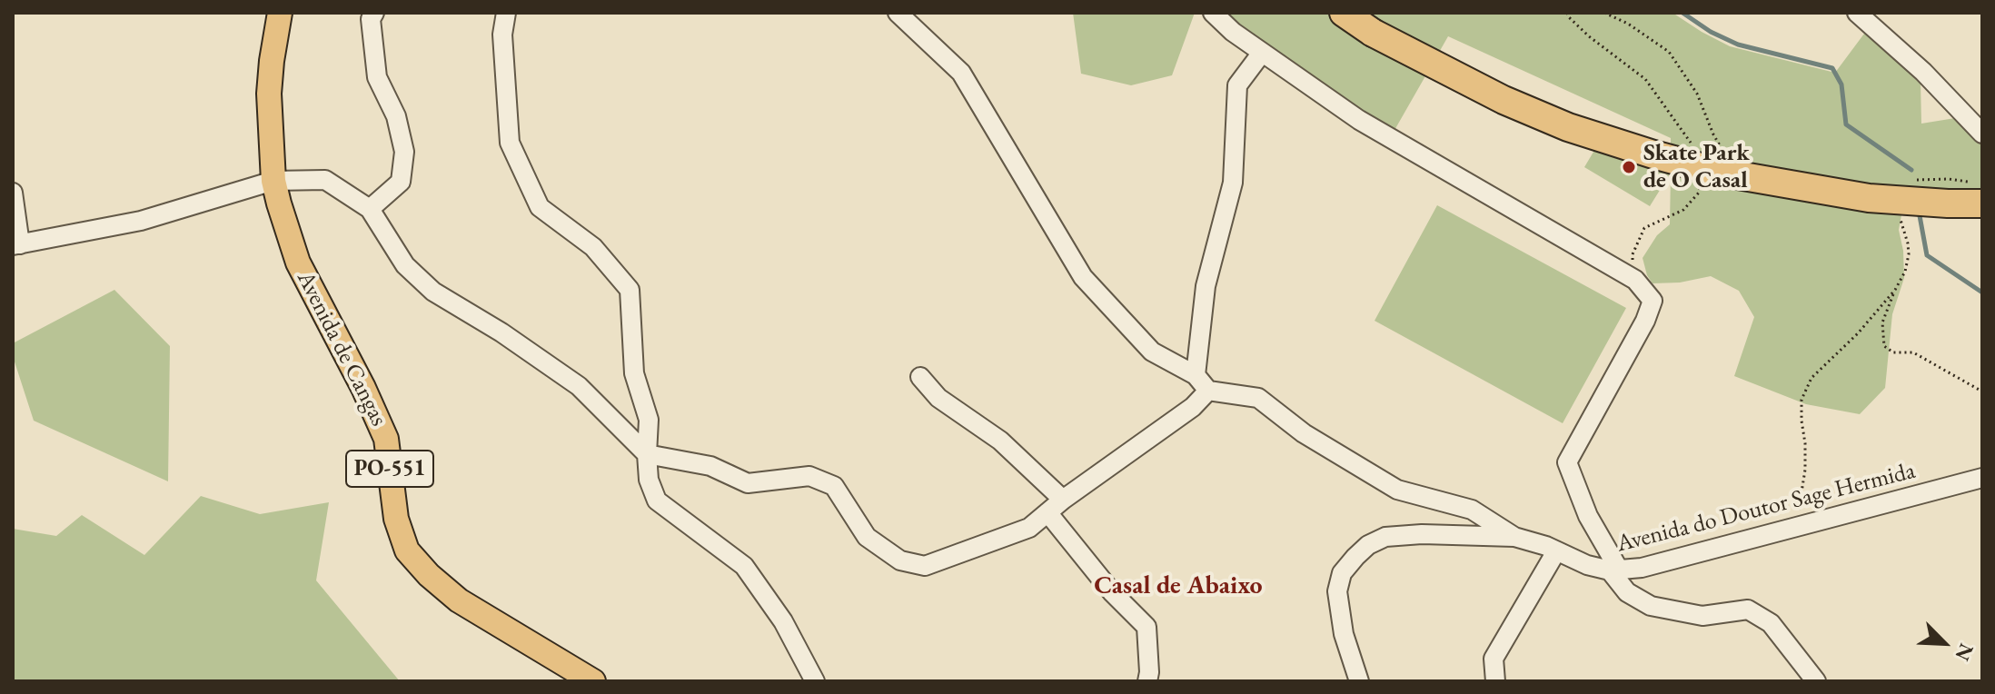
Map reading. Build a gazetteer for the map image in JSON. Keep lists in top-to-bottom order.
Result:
{
  "streets": {
    "main road": ["Avenida de Cangas", "PO-551"],
    "street": ["Avenida do Doutor Sage Hermida"]
  },
  "crossings": [
    ["Avenida de Cangas", "PO-551"]
  ],
  "districts": ["Casal de Abaixo"],
  "places": ["Skate Park de O Casal"],
  "north": "bottom right"
}
